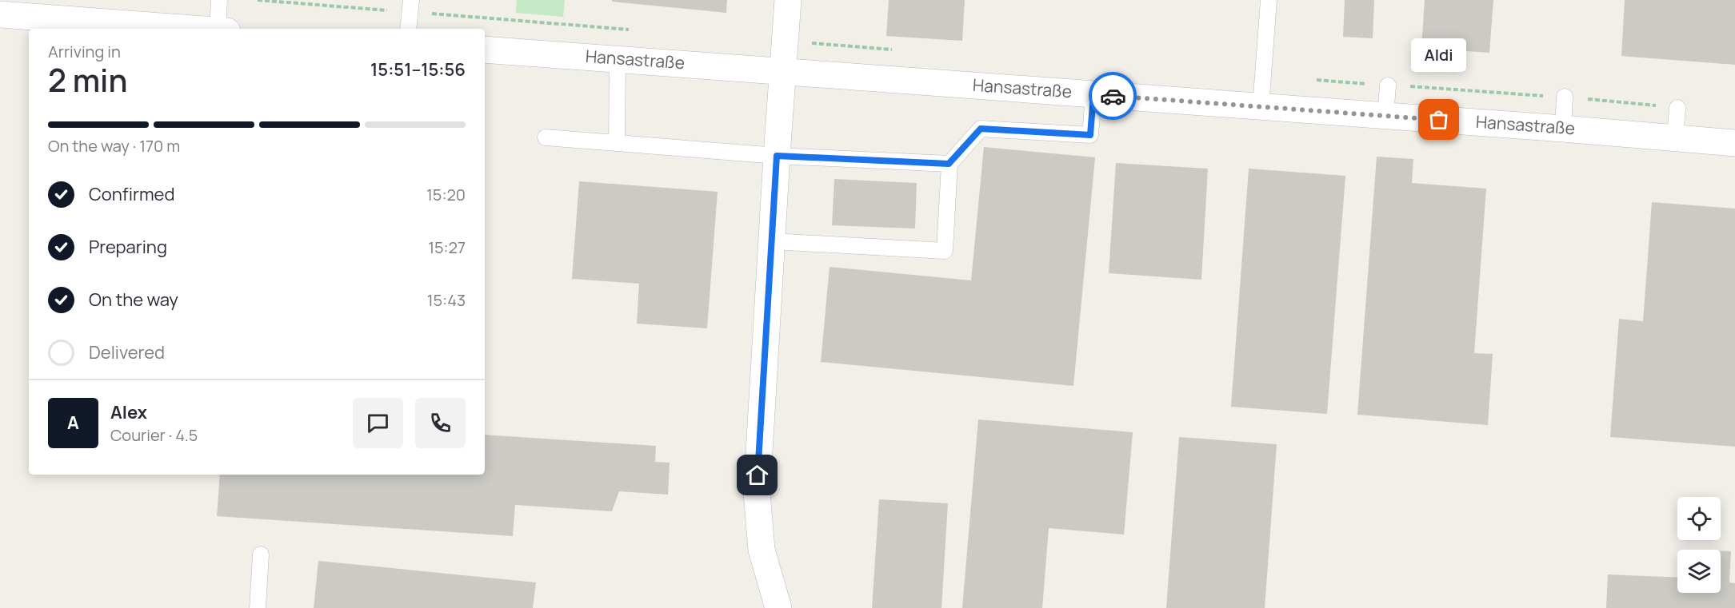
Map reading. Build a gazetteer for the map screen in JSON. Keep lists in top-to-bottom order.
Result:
{
  "streets": {
    "street": ["Hansastraße"]
  },
  "places": ["Aldi"],
  "page": {
    "heading": ["2 min", "Arriving in", "15:51–15:56"],
    "panel": ["Alex", "Courier · 4.5"],
    "bubble": "Aldi",
    "bar": "On the way · 170 m",
    "list": [
      ["Confirmed", "15:20"],
      ["Preparing", "15:27"],
      ["On the way", "15:43"],
      "Delivered"
    ],
    "round": "A"
  }
}
